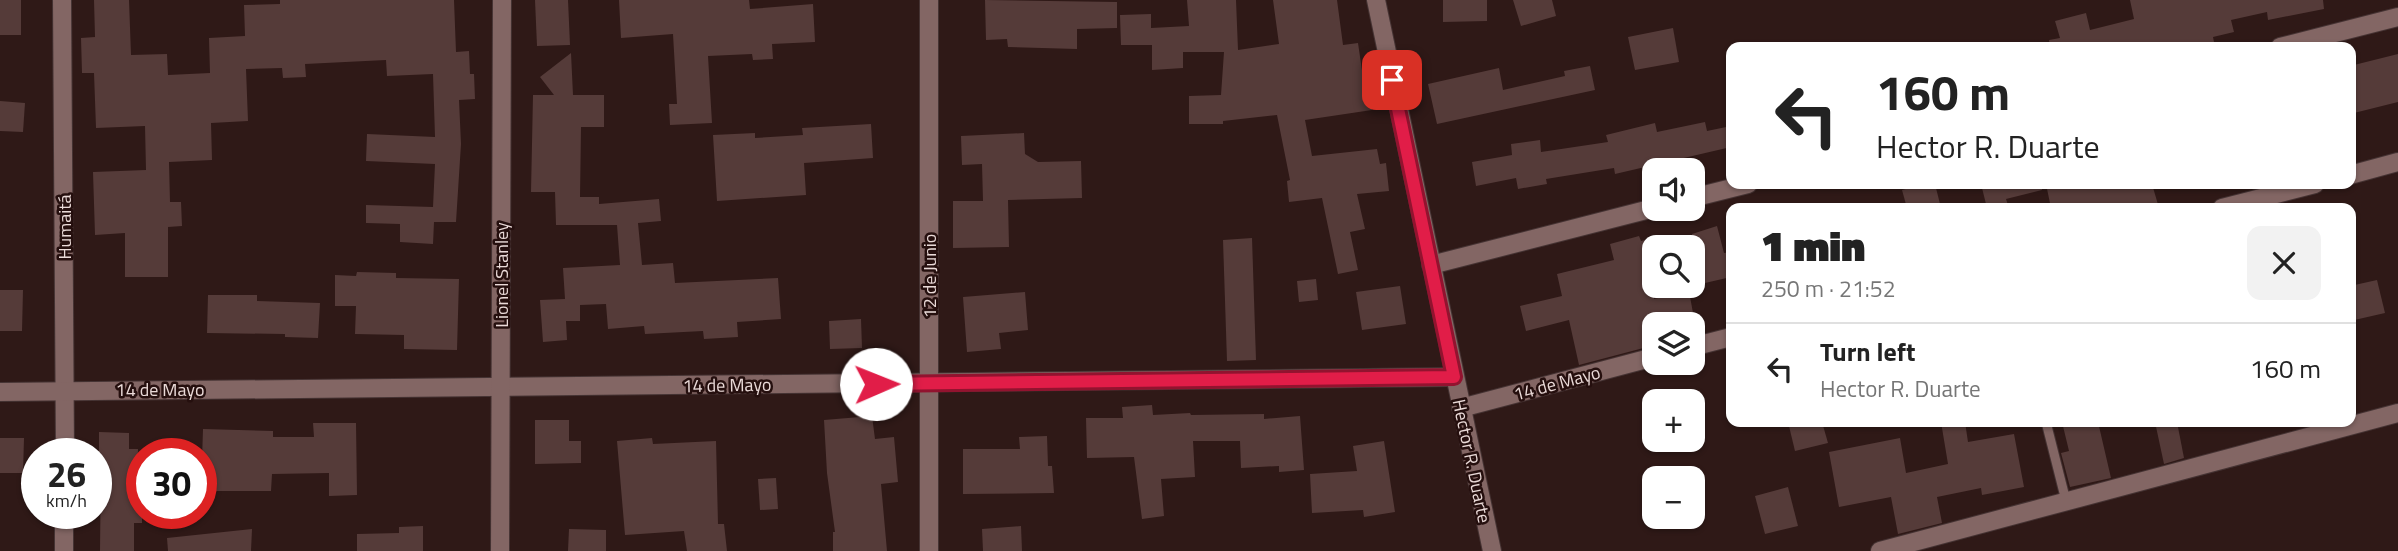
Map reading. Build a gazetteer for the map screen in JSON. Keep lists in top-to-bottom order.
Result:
{
  "streets": {
    "street": [
      "Humaitá",
      "Lionel Stanley",
      "12 de Junio",
      "14 de Mayo",
      "Hector R. Duarte"
    ]
  },
  "crossings": [
    ["Humaitá", "14 de Mayo"],
    ["Lionel Stanley", "14 de Mayo"],
    ["12 de Junio", "14 de Mayo"],
    ["14 de Mayo", "Hector R. Duarte"]
  ],
  "page": {
    "turn": ["160 m", "Hector R. Duarte"],
    "map_buttons": ["+", "−"],
    "heading": ["1 min", "250 m · 21:52"],
    "list": [
      {
        "name": "Turn left",
        "note": "Hector R. Duarte",
        "value": "160 m"
      }
    ],
    "speed": "26 km/h",
    "limit": "30"
  }
}
